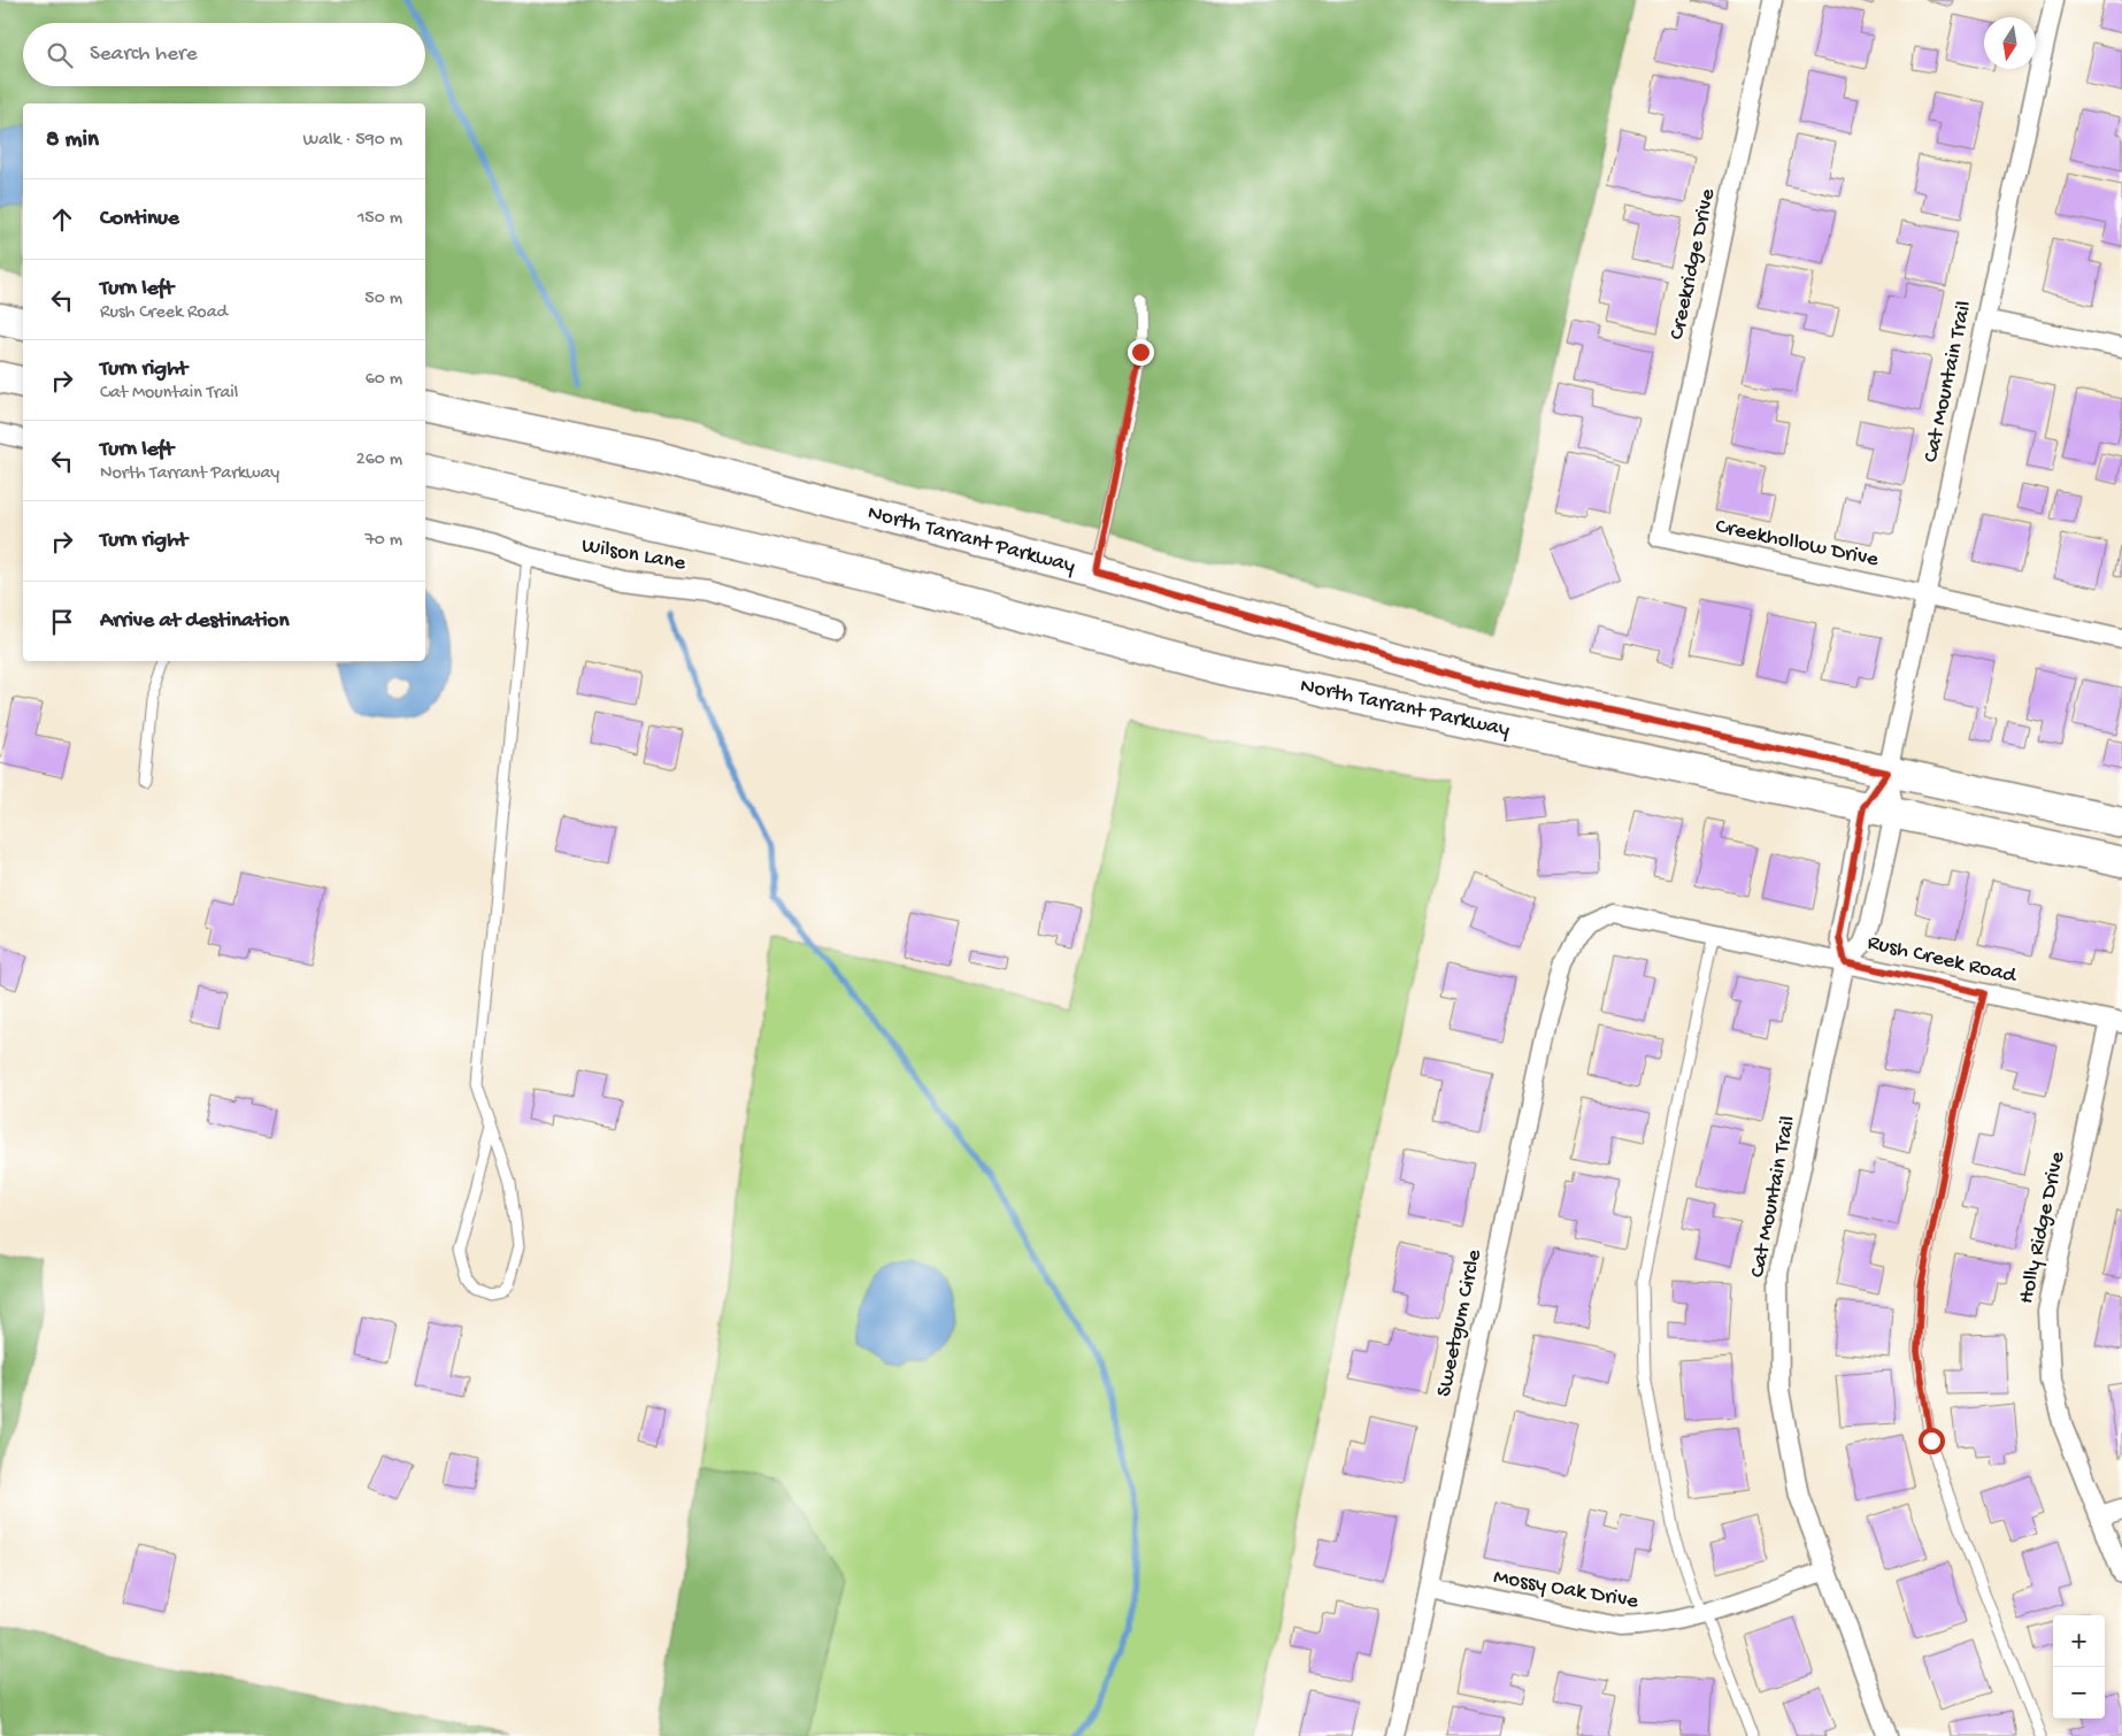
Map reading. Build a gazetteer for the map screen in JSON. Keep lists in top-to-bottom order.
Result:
{
  "streets": {
    "main road": ["North Tarrant Parkway"],
    "street": [
      "Creekridge Drive",
      "Cat Mountain Trail",
      "Creekhollow Drive",
      "Wilson Lane",
      "Rush Creek Road",
      "Holly Ridge Drive",
      "Sweetgum Circle",
      "Mossy Oak Drive"
    ]
  },
  "crossings": [
    ["Creekridge Drive", "Creekhollow Drive"],
    ["Cat Mountain Trail", "North Tarrant Parkway"],
    ["Cat Mountain Trail", "Creekhollow Drive"],
    ["Cat Mountain Trail", "Rush Creek Road"],
    ["Cat Mountain Trail", "Mossy Oak Drive"],
    ["Rush Creek Road", "Holly Ridge Drive"],
    ["Rush Creek Road", "Sweetgum Circle"],
    ["Sweetgum Circle", "Mossy Oak Drive"]
  ],
  "north": "bottom",
  "page": {
    "search": "Search here",
    "heading": ["8 min", "Walk · 590 m"],
    "list": [
      ["Continue", "150 m"],
      ["Turn left", "Rush Creek Road", "50 m"],
      ["Turn right", "Cat Mountain Trail", "60 m"],
      ["Turn left", "North Tarrant Parkway", "260 m"],
      ["Turn right", "70 m"],
      "Arrive at destination"
    ],
    "map_buttons": ["+", "−"]
  }
}
